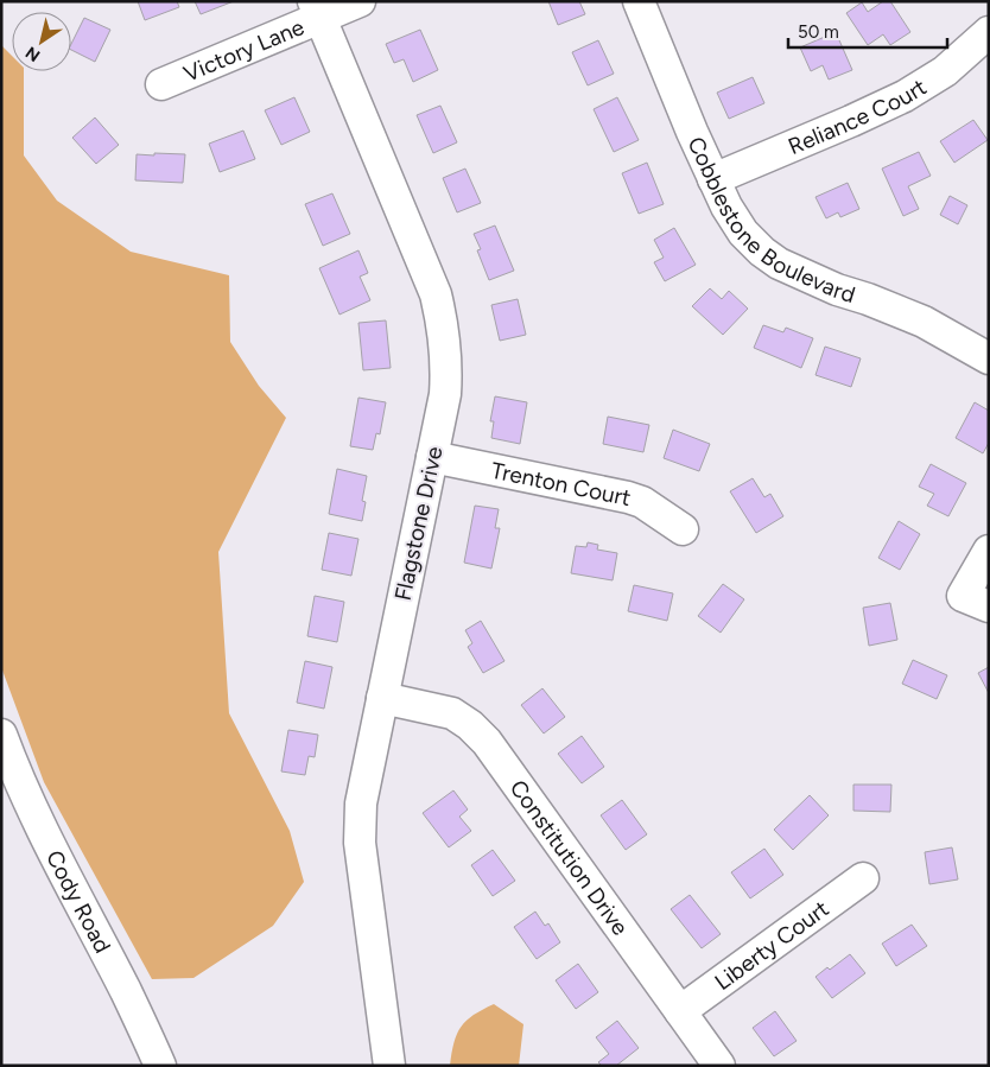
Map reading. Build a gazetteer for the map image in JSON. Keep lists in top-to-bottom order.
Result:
{
  "streets": {
    "street": [
      "Victory Lane",
      "Reliance Court",
      "Cobblestone Boulevard",
      "Trenton Court",
      "Flagstone Drive",
      "Constitution Drive",
      "Cody Road",
      "Liberty Court"
    ]
  },
  "crossings": [
    ["Victory Lane", "Flagstone Drive"],
    ["Reliance Court", "Cobblestone Boulevard"],
    ["Trenton Court", "Flagstone Drive"],
    ["Flagstone Drive", "Constitution Drive"],
    ["Constitution Drive", "Liberty Court"]
  ],
  "scale_bar": "50 m",
  "north": "bottom left"
}
